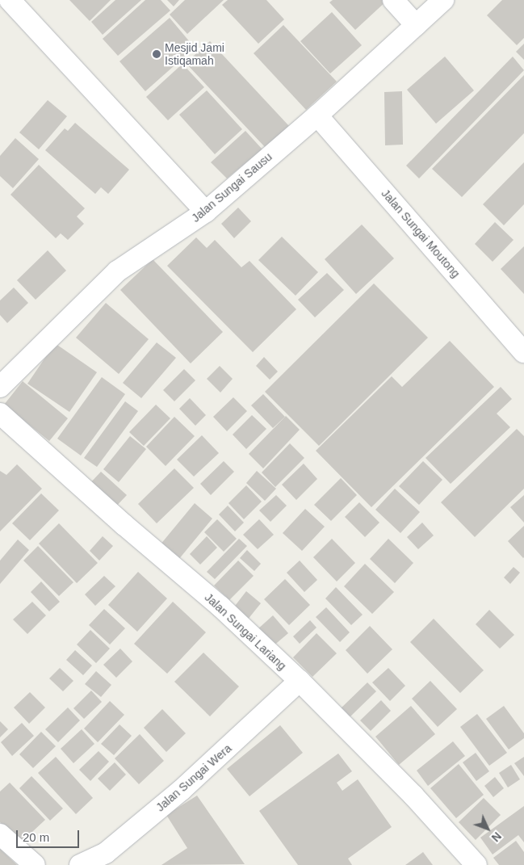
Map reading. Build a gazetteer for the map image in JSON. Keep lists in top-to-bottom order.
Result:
{
  "streets": {
    "street": [
      "Jalan Sungai Sausu",
      "Jalan Sungai Moutong",
      "Jalan Sungai Lariang",
      "Jalan Sungai Wera"
    ]
  },
  "crossings": [
    ["Jalan Sungai Sausu", "Jalan Sungai Moutong"],
    ["Jalan Sungai Lariang", "Jalan Sungai Wera"]
  ],
  "places": ["Mesjid Jami Istiqamah"],
  "scale_bar": "20 m",
  "north": "bottom right"
}
